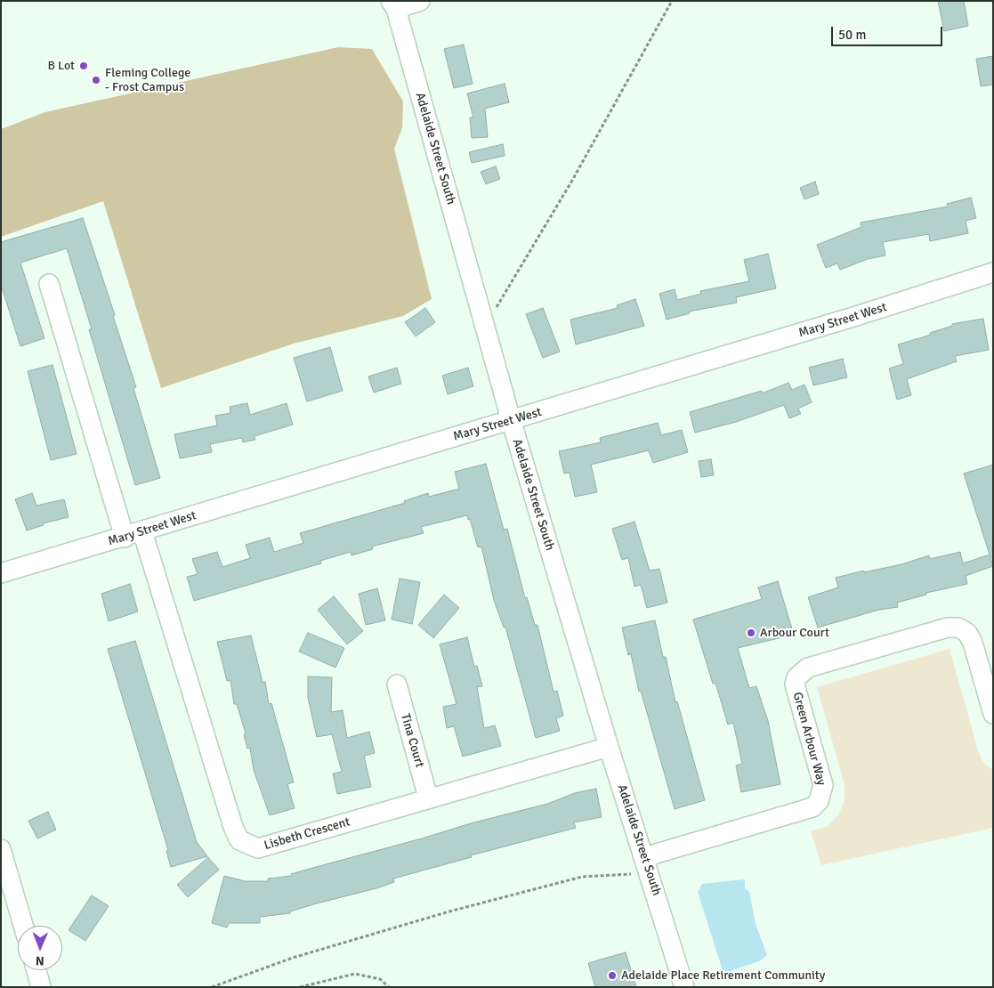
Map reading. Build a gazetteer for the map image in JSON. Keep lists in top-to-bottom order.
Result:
{
  "streets": {
    "street": [
      "Adelaide Street South",
      "Mary Street West",
      "Green Arbour Way",
      "Tina Court",
      "Lisbeth Crescent"
    ]
  },
  "crossings": [
    ["Adelaide Street South", "Mary Street West"],
    ["Adelaide Street South", "Green Arbour Way"],
    ["Adelaide Street South", "Lisbeth Crescent"],
    ["Mary Street West", "Lisbeth Crescent"],
    ["Tina Court", "Lisbeth Crescent"]
  ],
  "places": [
    "B Lot",
    "Fleming College - Frost Campus",
    "Arbour Court",
    "Adelaide Place Retirement Community"
  ],
  "scale_bar": "50 m",
  "north": "bottom"
}
